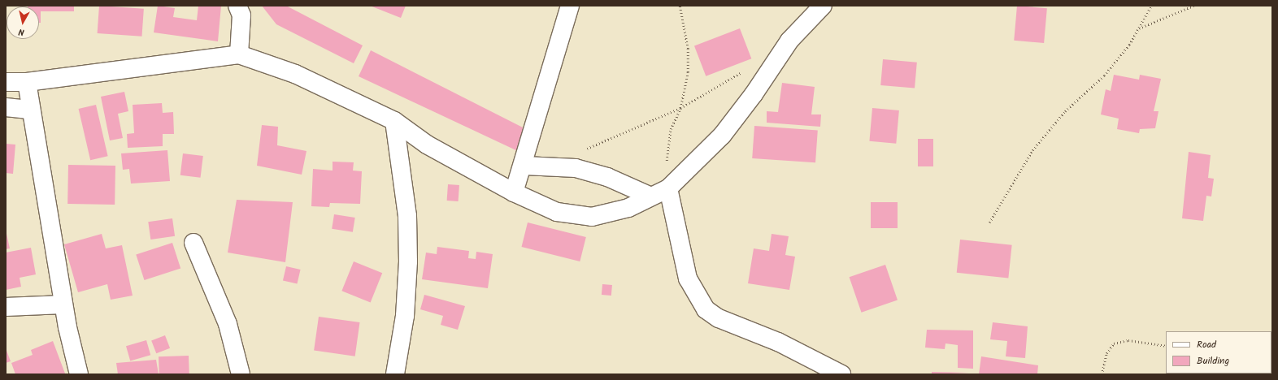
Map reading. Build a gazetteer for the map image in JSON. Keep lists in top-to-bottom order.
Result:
{
  "legend": ["Road", "Building"],
  "north": "bottom"
}
